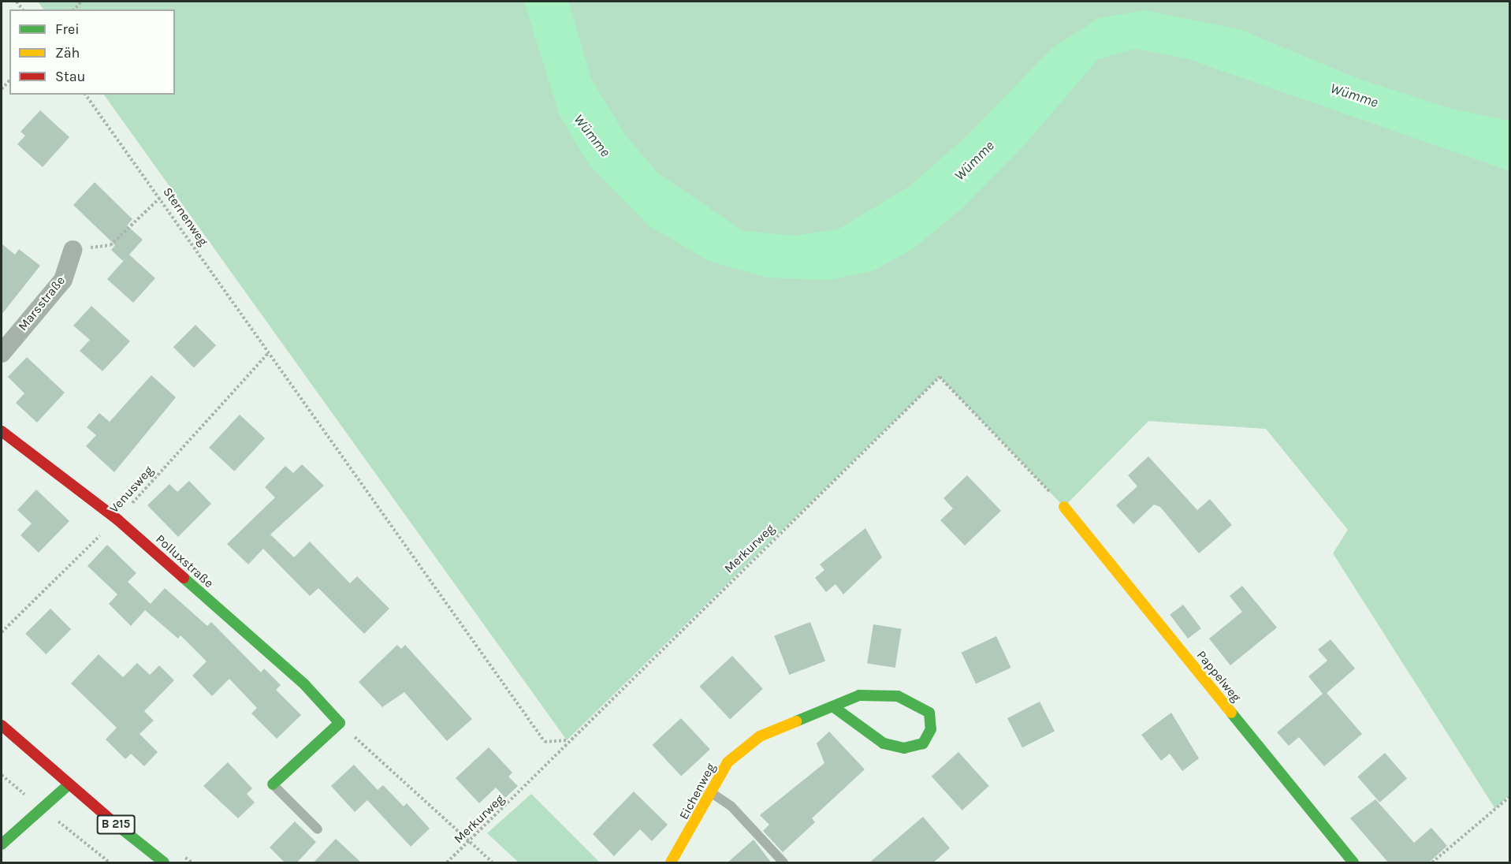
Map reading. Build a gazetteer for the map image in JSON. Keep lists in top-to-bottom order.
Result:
{
  "streets": {
    "street": [
      "Marsstraße",
      "Polluxstraße",
      "Pappelweg",
      "Eichenweg",
      "B 215"
    ],
    "path": ["Sternenweg", "Venusweg", "Merkurweg"]
  },
  "crossings": [
    ["Sternenweg", "Venusweg"],
    ["Sternenweg", "Merkurweg"],
    ["Venusweg", "Polluxstraße"],
    ["Merkurweg", "Pappelweg"]
  ],
  "water": ["Wümme"],
  "legend": ["Frei", "Zäh", "Stau"]
}
